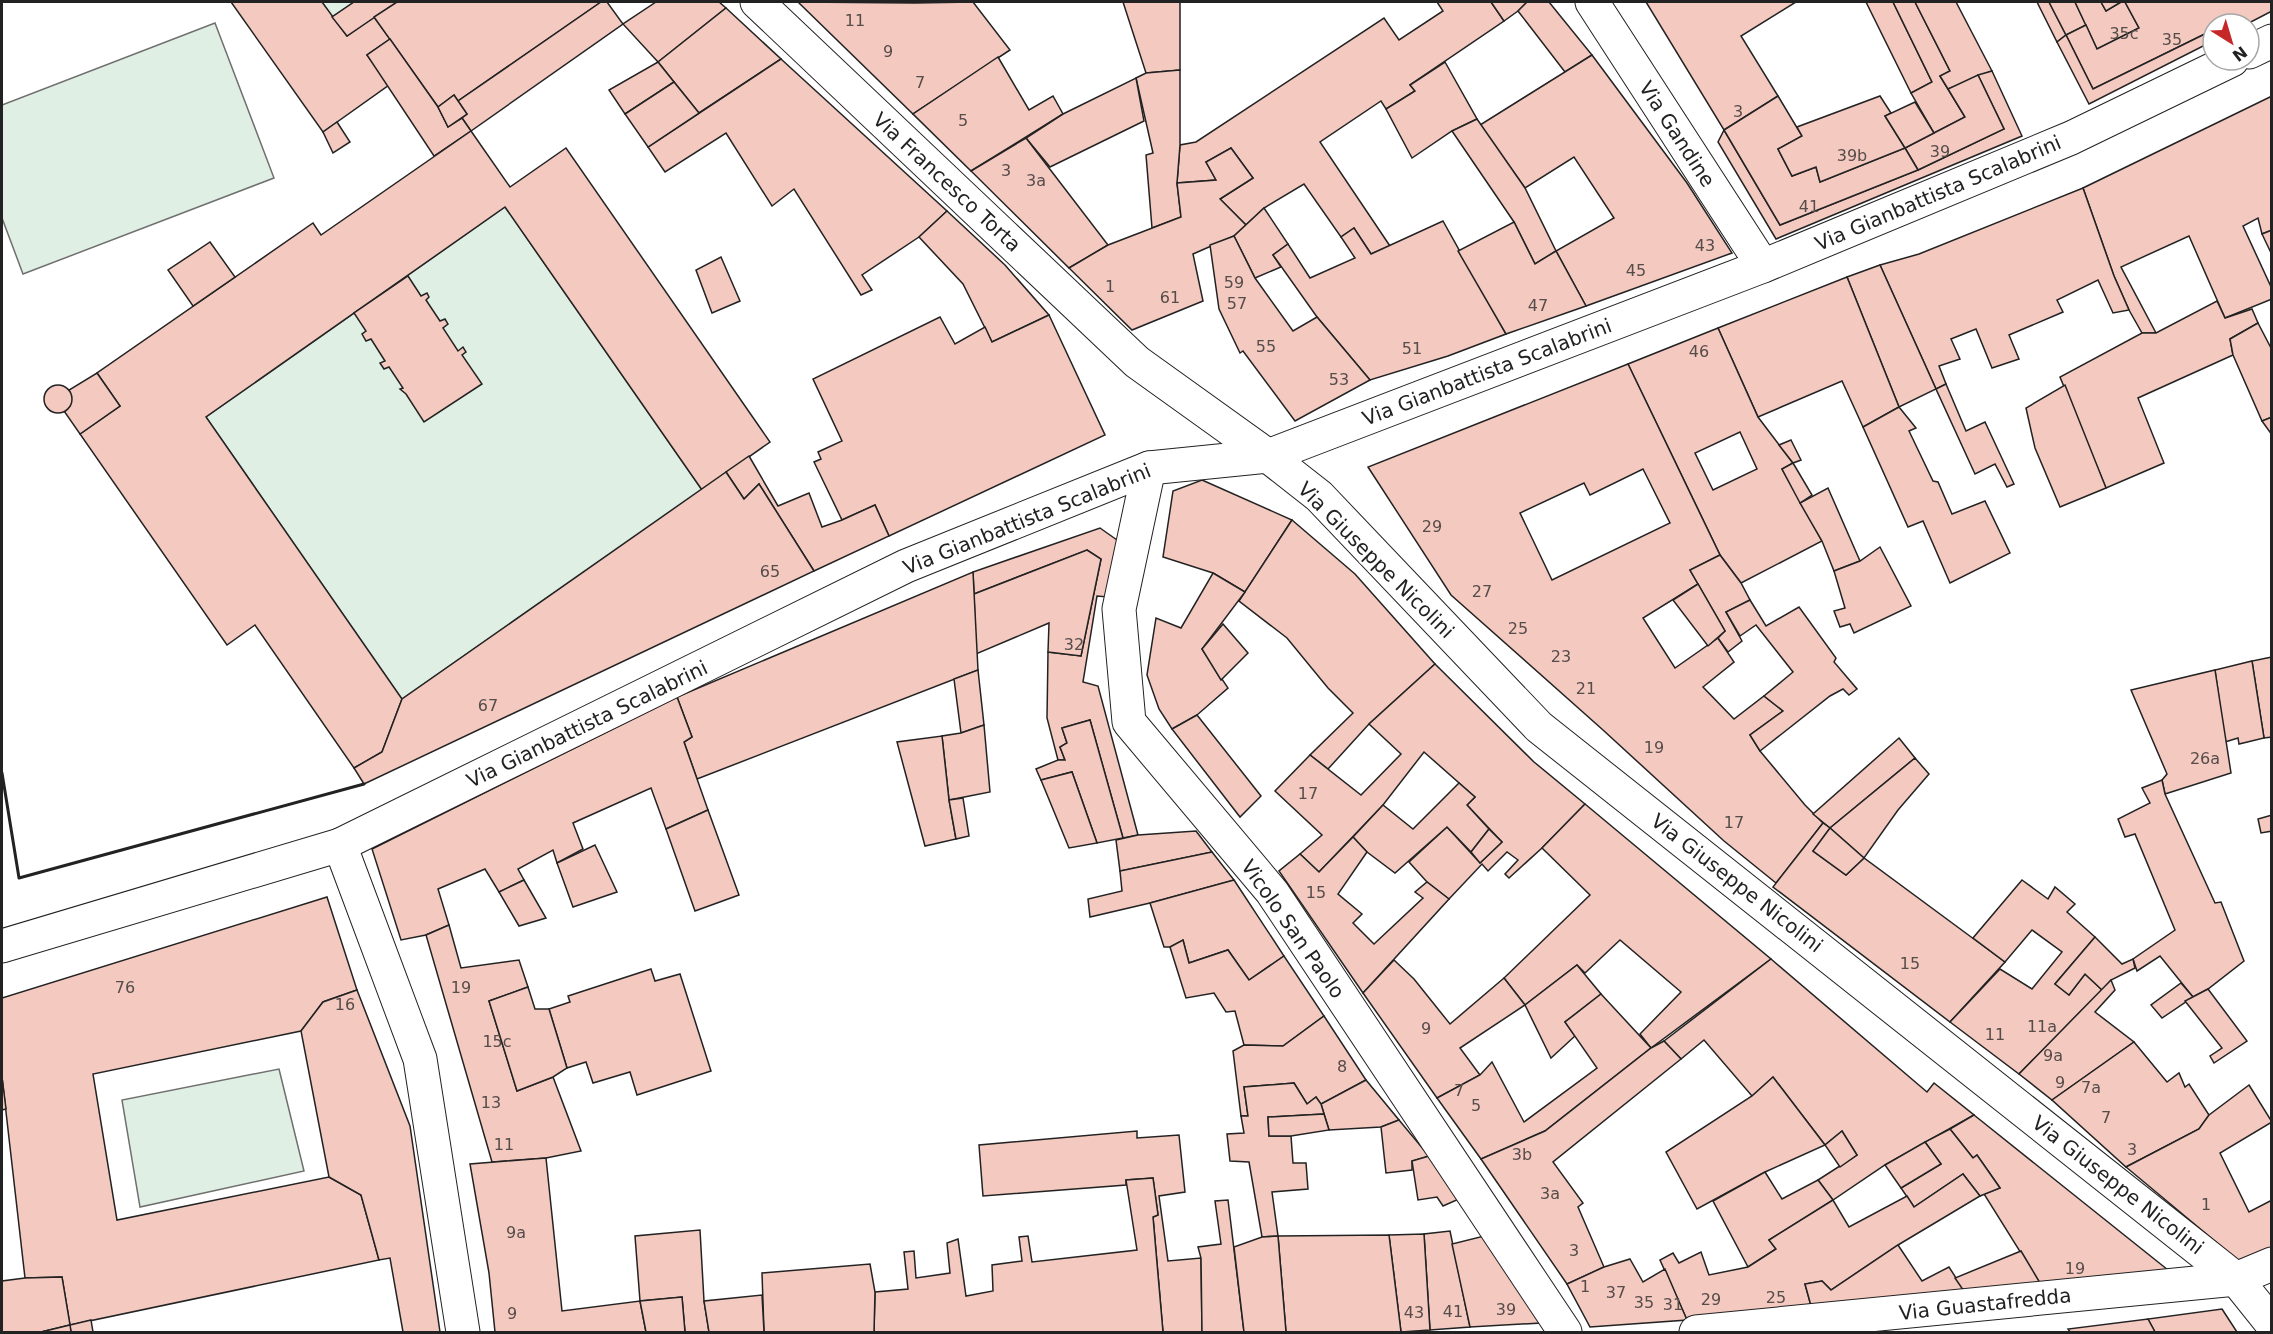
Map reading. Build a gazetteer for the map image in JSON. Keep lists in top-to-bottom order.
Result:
{
  "streets": {
    "street": [
      "Via Gandine",
      "Via Francesco Torta",
      "Via Gianbattista Scalabrini",
      "Via Giuseppe Nicolini",
      "Vicolo San Paolo",
      "Via Guastafredda"
    ]
  },
  "crossings": [
    ["Via Gandine", "Via Gianbattista Scalabrini"],
    ["Via Francesco Torta", "Via Gianbattista Scalabrini"],
    ["Via Francesco Torta", "Via Giuseppe Nicolini"],
    ["Via Gianbattista Scalabrini", "Via Giuseppe Nicolini"],
    ["Via Gianbattista Scalabrini", "Vicolo San Paolo"],
    ["Via Giuseppe Nicolini", "Via Guastafredda"]
  ],
  "house_numbers": [
    "11",
    "35c",
    "35",
    "9",
    "7",
    "3",
    "5",
    "39",
    "39b",
    "3",
    "3a",
    "41",
    "43",
    "45",
    "59",
    "1",
    "61",
    "57",
    "47",
    "55",
    "51",
    "46",
    "53",
    "29",
    "65",
    "27",
    "25",
    "32",
    "23",
    "21",
    "67",
    "19",
    "26a",
    "17",
    "17",
    "15",
    "15",
    "76",
    "19",
    "16",
    "11a",
    "9",
    "11",
    "15c",
    "9a",
    "8",
    "9",
    "7a",
    "7",
    "13",
    "5",
    "7",
    "11",
    "3",
    "3b",
    "3a",
    "1",
    "9a",
    "3",
    "19",
    "1",
    "37",
    "25",
    "29",
    "35",
    "31",
    "39",
    "41",
    "43",
    "9"
  ],
  "north": "bottom right"
}
